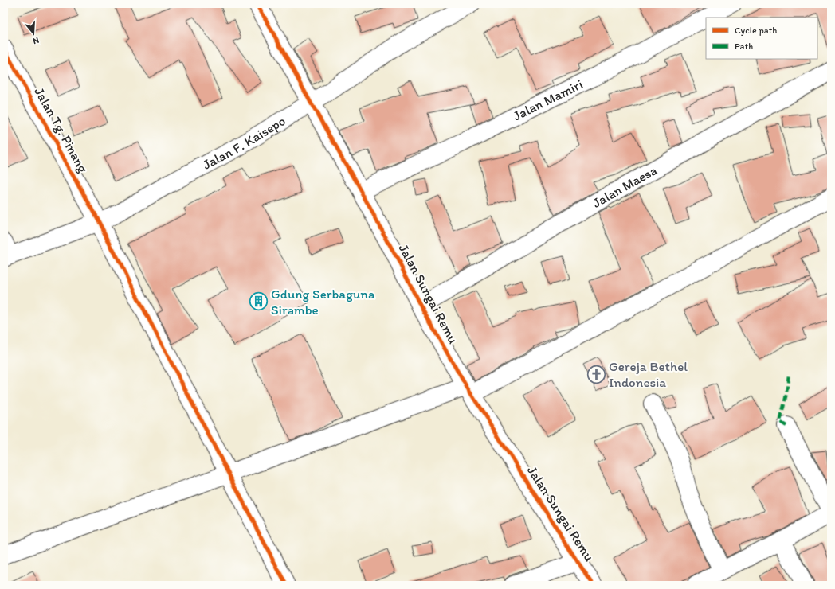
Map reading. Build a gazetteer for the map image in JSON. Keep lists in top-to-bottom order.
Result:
{
  "streets": {
    "street": [
      "Jalan Mamiri",
      "Jalan Tg. Pinang",
      "Jalan F. Kaisepo",
      "Jalan Maesa",
      "Jalan Sungai Remu"
    ]
  },
  "crossings": [
    ["Jalan Mamiri", "Jalan Sungai Remu"],
    ["Jalan Tg. Pinang", "Jalan F. Kaisepo"],
    ["Jalan F. Kaisepo", "Jalan Sungai Remu"],
    ["Jalan Maesa", "Jalan Sungai Remu"]
  ],
  "places": {
    "building": ["Gdung Serbaguna Sirambe"],
    "church": ["Gereja Bethel Indonesia"]
  },
  "legend": ["Cycle path", "Path"],
  "north": "bottom"
}
